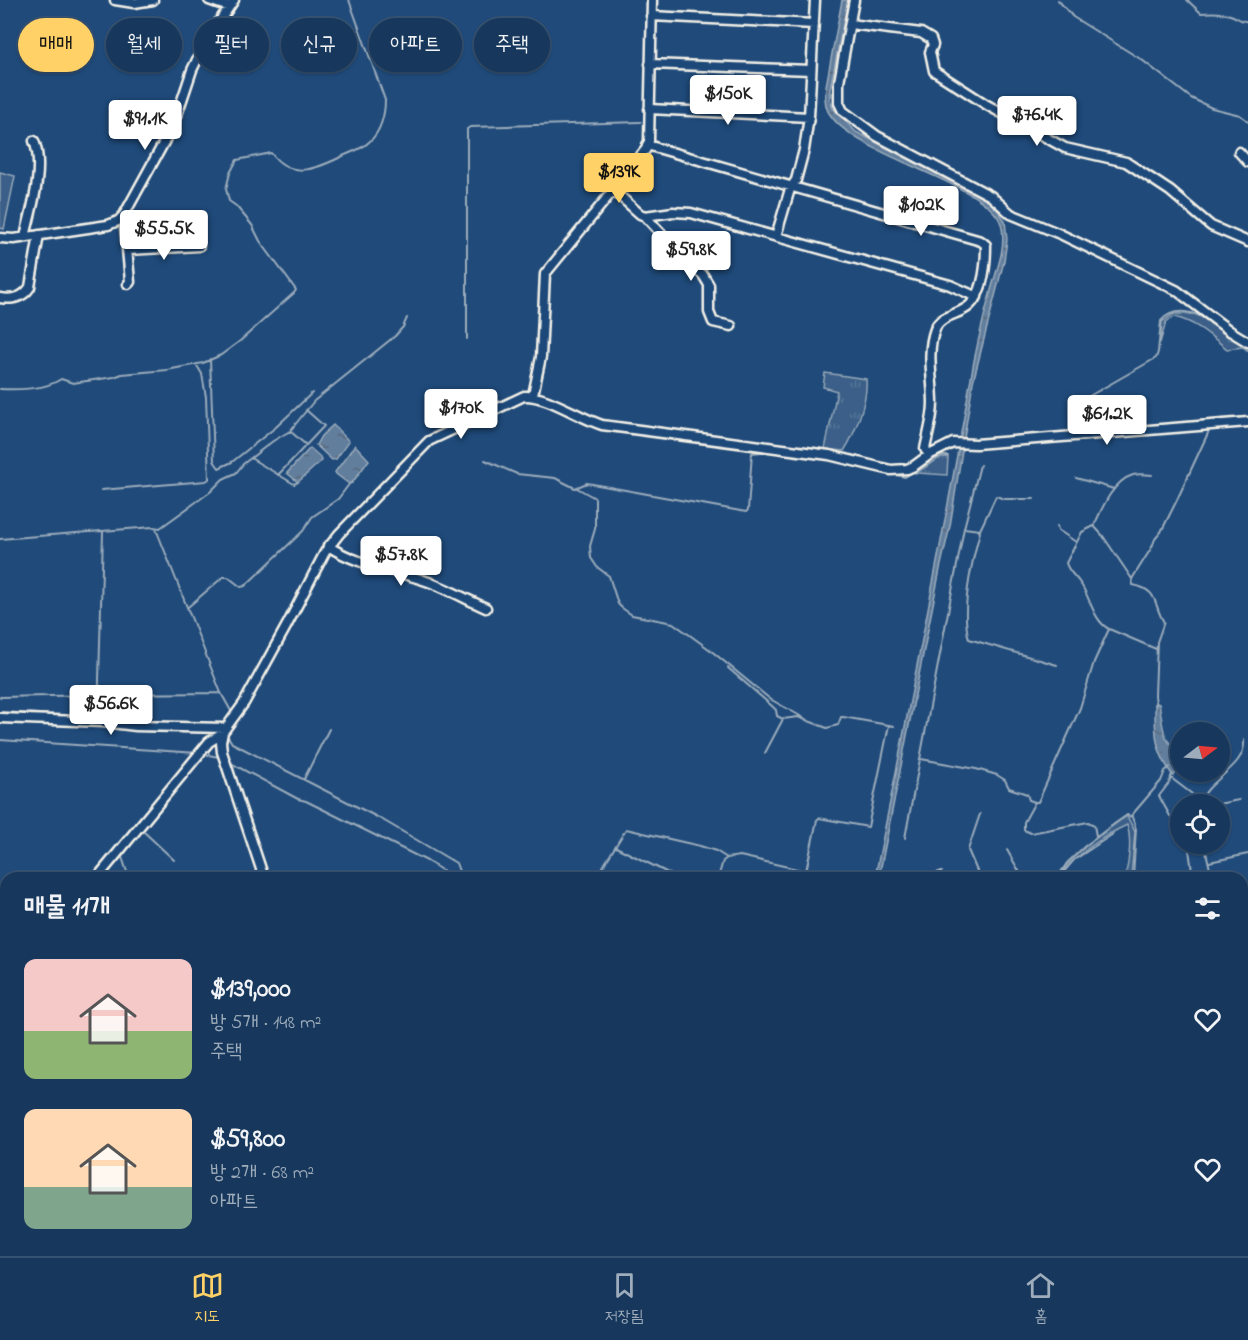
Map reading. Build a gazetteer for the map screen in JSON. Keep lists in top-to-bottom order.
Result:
{
  "north": "right",
  "page": {
    "chip": [
      "매매",
      "월세",
      "필터",
      "신규",
      "아파트",
      "주택"
    ],
    "price": [
      "$150K",
      "$76.4K",
      "$91.1K",
      "$139K",
      "$102K",
      "$55.5K",
      "$59.8K",
      "$170K",
      "$61.2K",
      "$57.8K",
      "$56.6K"
    ],
    "heading": "매물 11개",
    "list": [
      {
        "name": "$139,000",
        "note": "방 5개 · 148 m² · 주택"
      },
      {
        "name": "$59,800",
        "note": "방 2개 · 68 m² · 아파트"
      }
    ],
    "tabs": ["지도", "저장됨", "홈"]
  }
}
